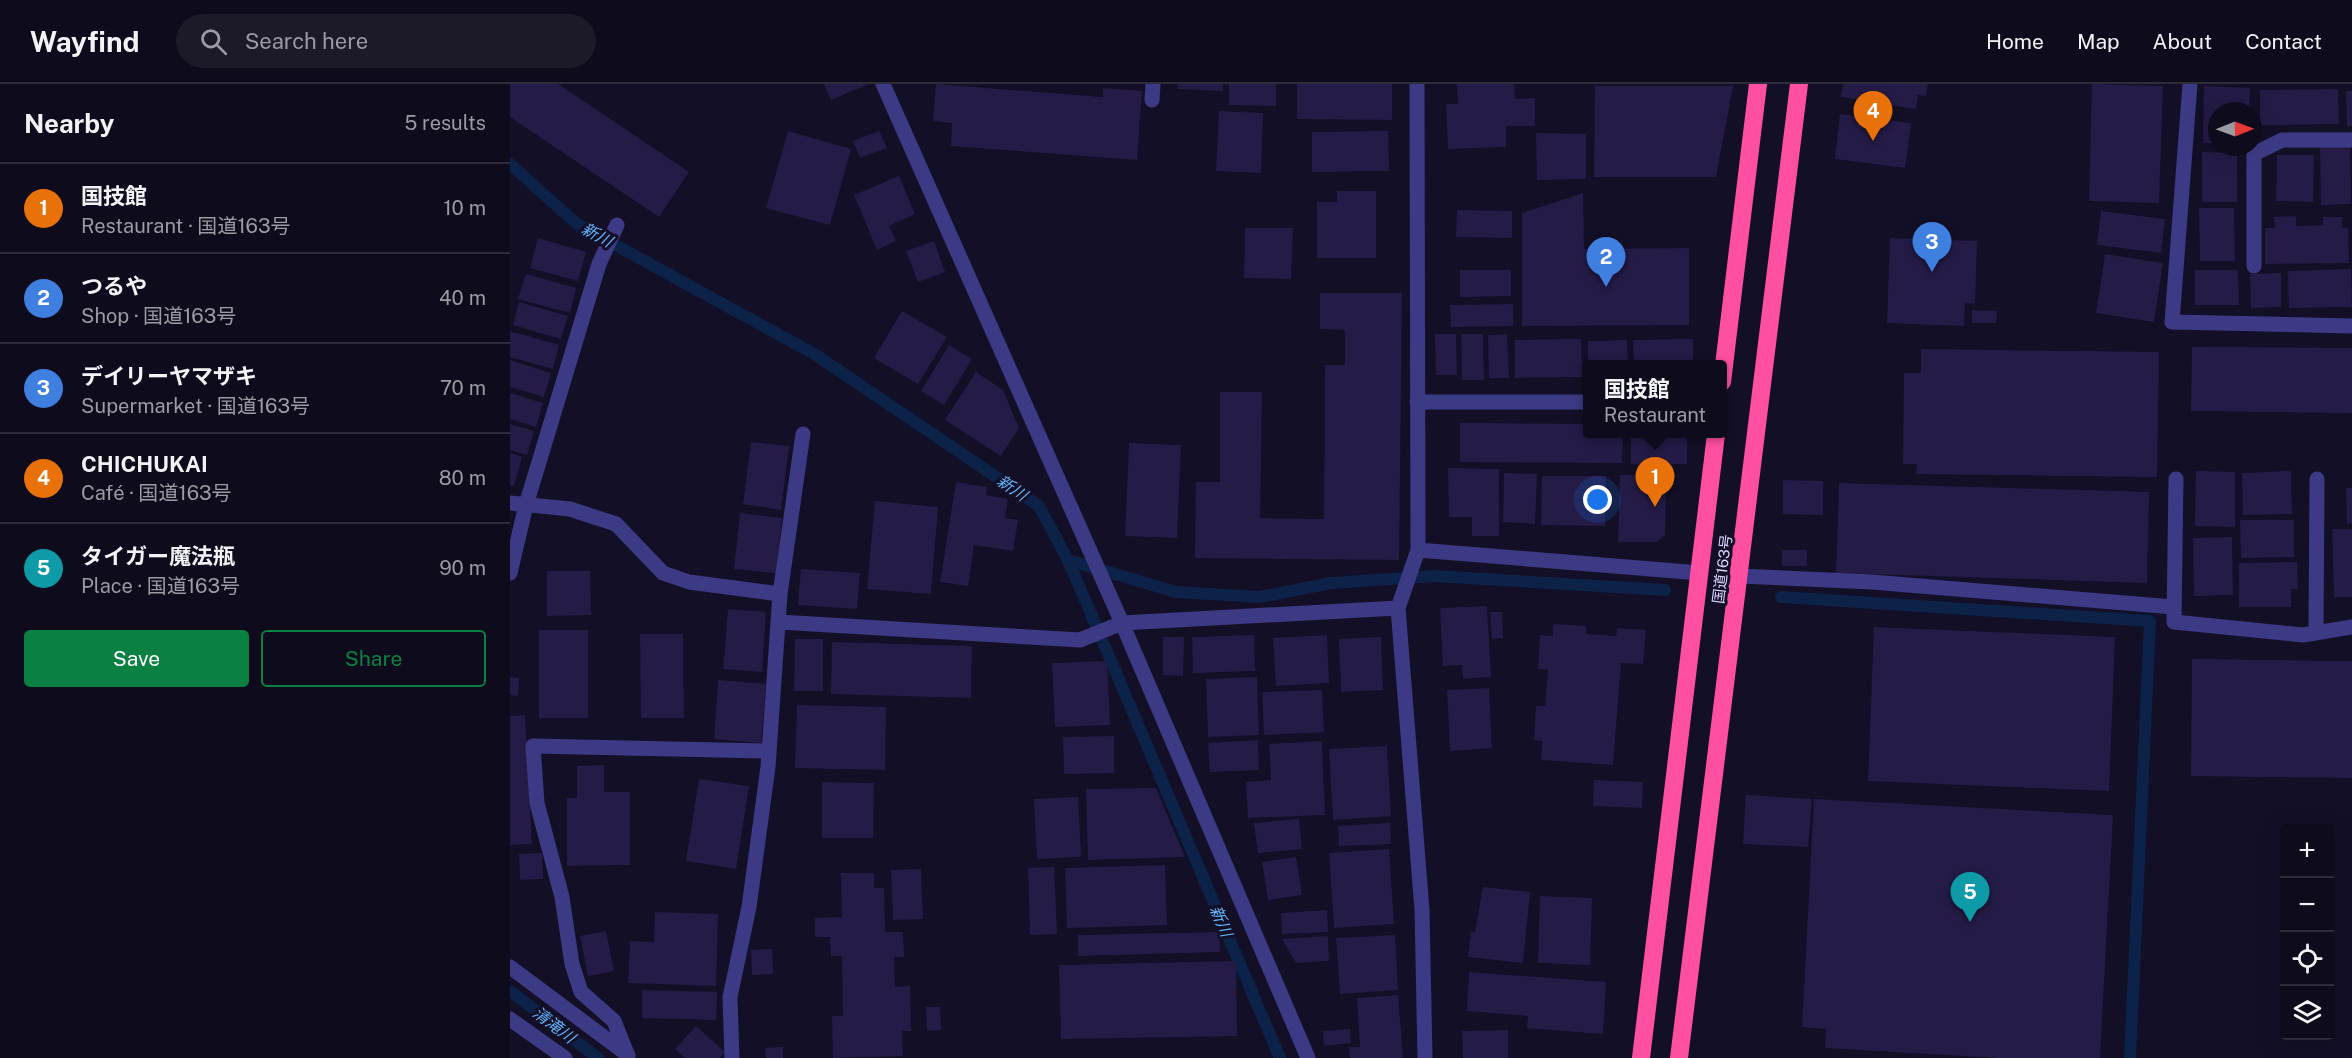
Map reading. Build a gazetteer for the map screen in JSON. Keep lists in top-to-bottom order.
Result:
{
  "streets": {
    "highway": ["国道163号"]
  },
  "water": ["新川", "清滝川"],
  "north": "right",
  "page": {
    "header": "Wayfind",
    "search": "Search here",
    "nav": [
      "Home",
      "Map",
      "About",
      "Contact"
    ],
    "heading": ["Nearby", "5 results"],
    "pins": [
      "4",
      "3",
      "2",
      "1",
      "5"
    ],
    "list": [
      {
        "mark": "1",
        "name": "国技館",
        "note": "Restaurant · 国道163号",
        "value": "10 m"
      },
      {
        "mark": "2",
        "name": "つるや",
        "note": "Shop · 国道163号",
        "value": "40 m"
      },
      {
        "mark": "3",
        "name": "デイリーヤマザキ",
        "note": "Supermarket · 国道163号",
        "value": "70 m"
      },
      {
        "mark": "4",
        "name": "CHICHUKAI",
        "note": "Café · 国道163号",
        "value": "80 m"
      },
      {
        "mark": "5",
        "name": "タイガー魔法瓶",
        "note": "Place · 国道163号",
        "value": "90 m"
      }
    ],
    "popup": ["国技館", "Restaurant"],
    "buttons": ["Save", "Share"],
    "map_buttons": ["+", "−"]
  }
}
